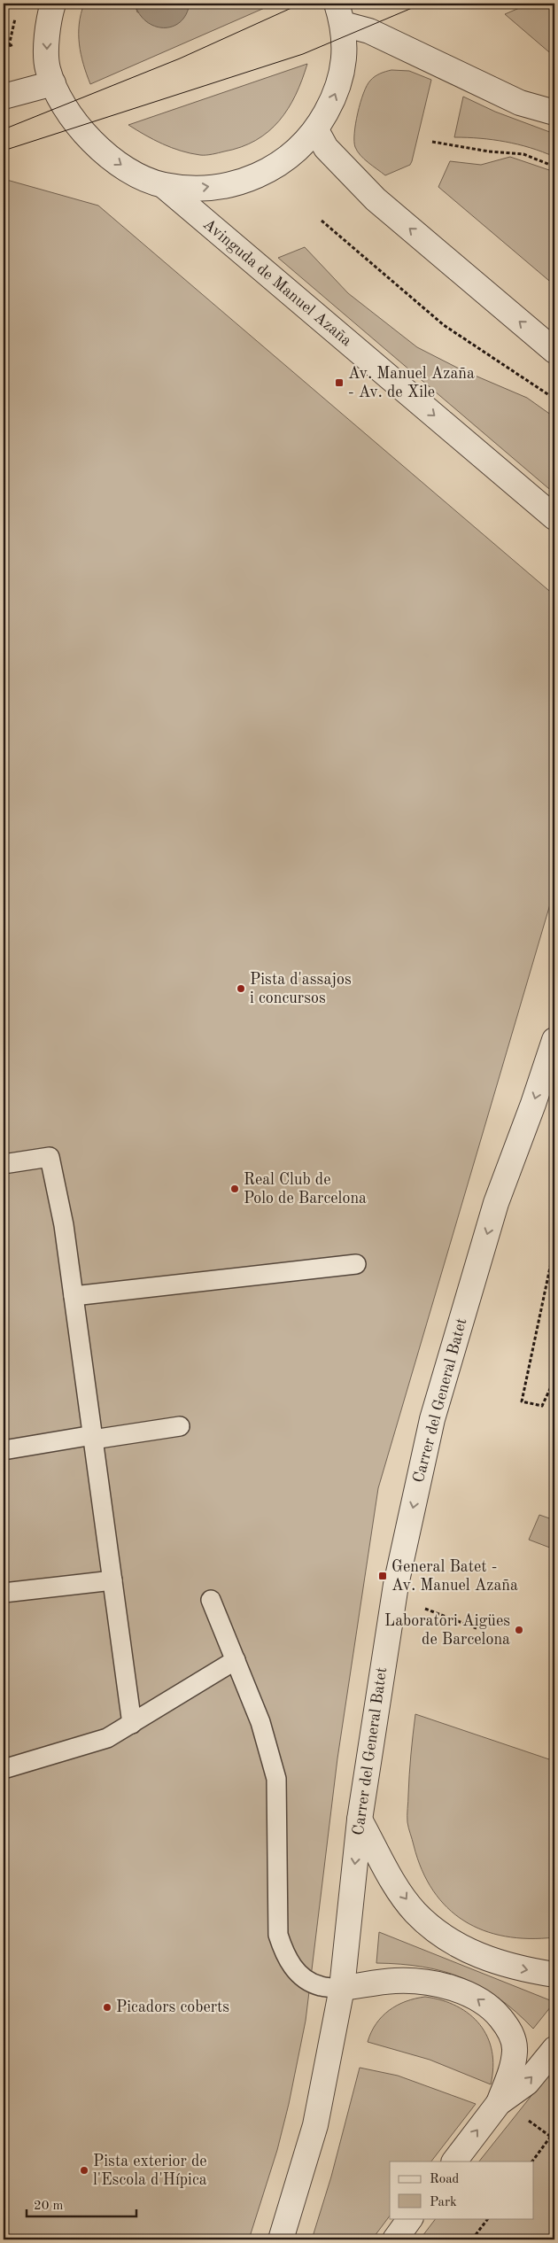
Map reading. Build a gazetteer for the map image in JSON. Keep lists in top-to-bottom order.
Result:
{
  "streets": {
    "street": ["Avinguda de Manuel Azaña", "Carrer del General Batet"]
  },
  "one_way": ["Carrer del General Batet"],
  "places": {
    "transit": ["Av. Manuel Azaña - Av. de Xile", "General Batet - Av. Manuel Azaña"],
    "other": [
      "Pista d'assajos i concursos",
      "Real Club de Polo de Barcelona",
      "Laboratori Aigües de Barcelona",
      "Picadors coberts",
      "Pista exterior de l'Escola d'Hípica"
    ]
  },
  "legend": ["Road", "Park"],
  "scale_bar": "20 m"
}
